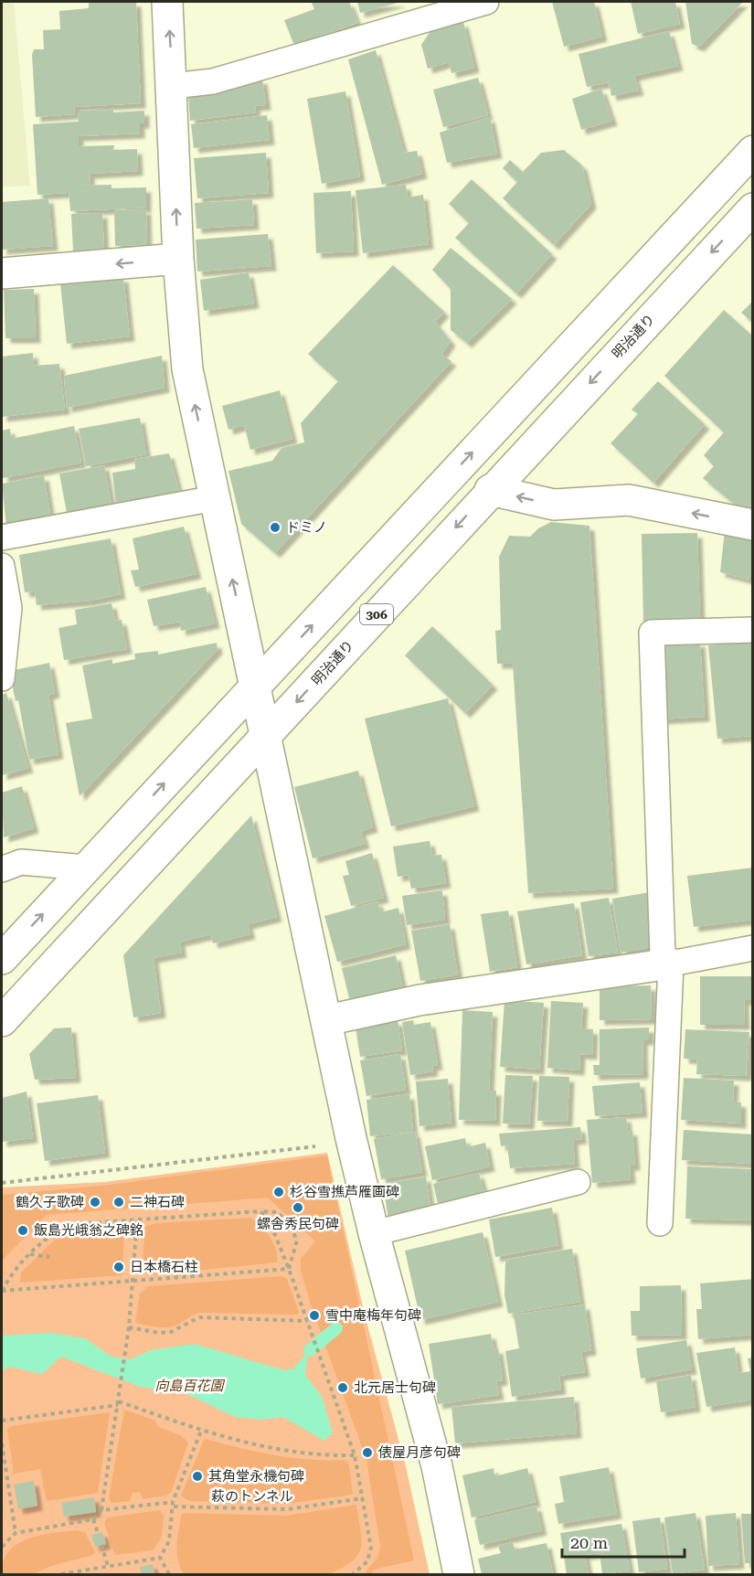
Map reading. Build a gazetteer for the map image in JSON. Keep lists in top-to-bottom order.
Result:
{
  "streets": {
    "street": ["明治通り", "306"],
    "path": ["萩のトンネル"]
  },
  "parks": ["向島百花園"],
  "places": [
    "ドミノ",
    "杉谷雪撨芦雁画碑",
    "鶴久子歌碑",
    "二神石碑",
    "螺舎秀民句碑",
    "飯島光峨翁之碑銘",
    "日本橋石柱",
    "雪中庵梅年句碑",
    "北元居士句碑",
    "俵屋月彦句碑",
    "其角堂永機句碑"
  ],
  "scale_bar": "20 m"
}
